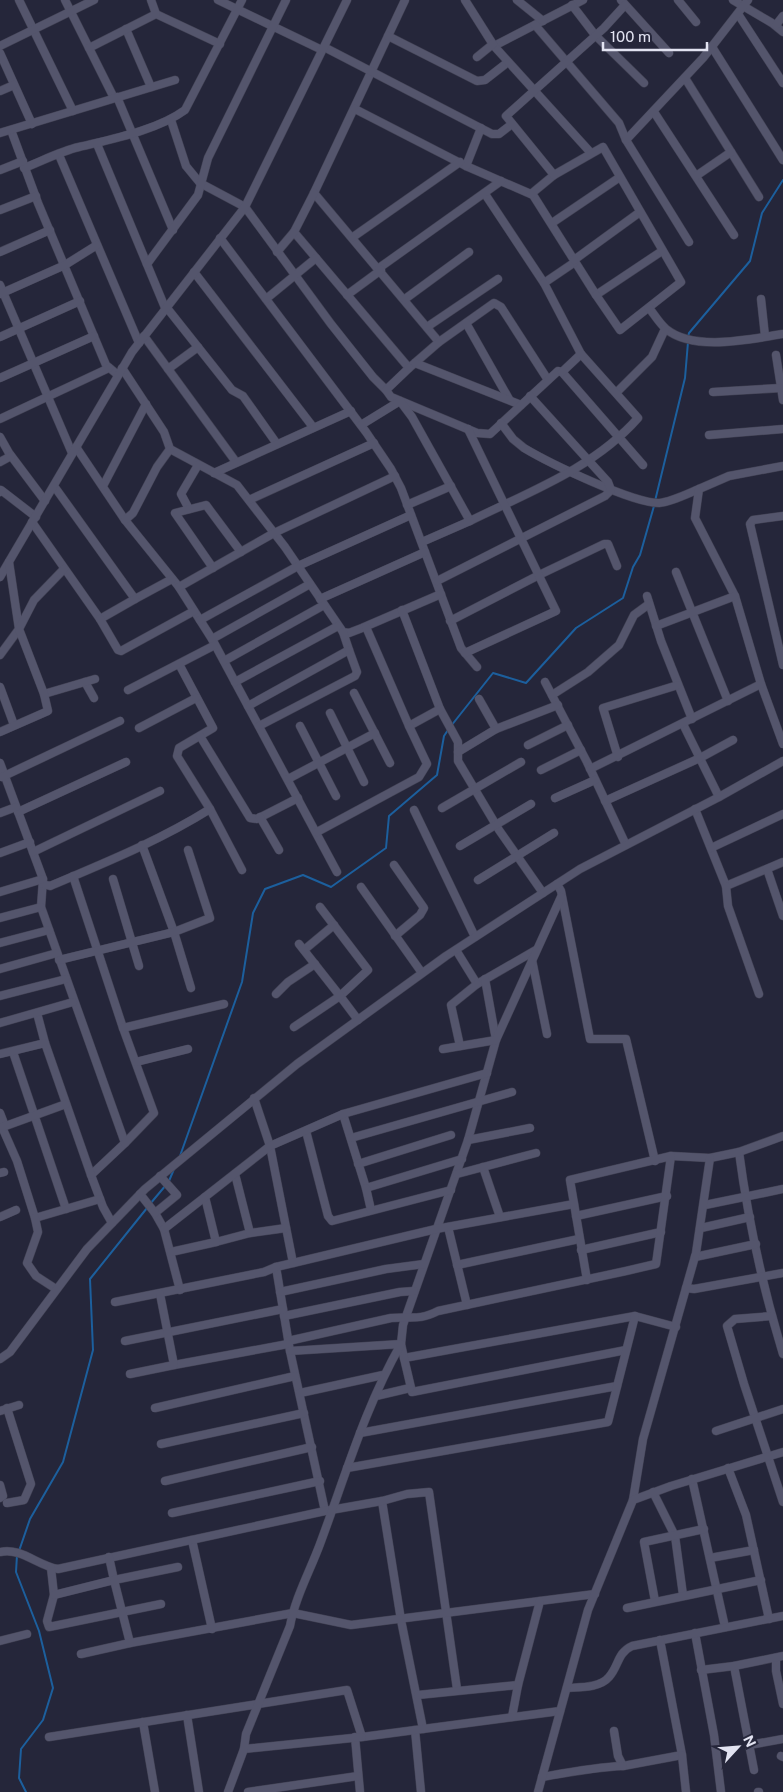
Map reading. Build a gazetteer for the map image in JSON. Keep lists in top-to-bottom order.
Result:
{
  "scale_bar": "100 m",
  "north": "top right"
}
